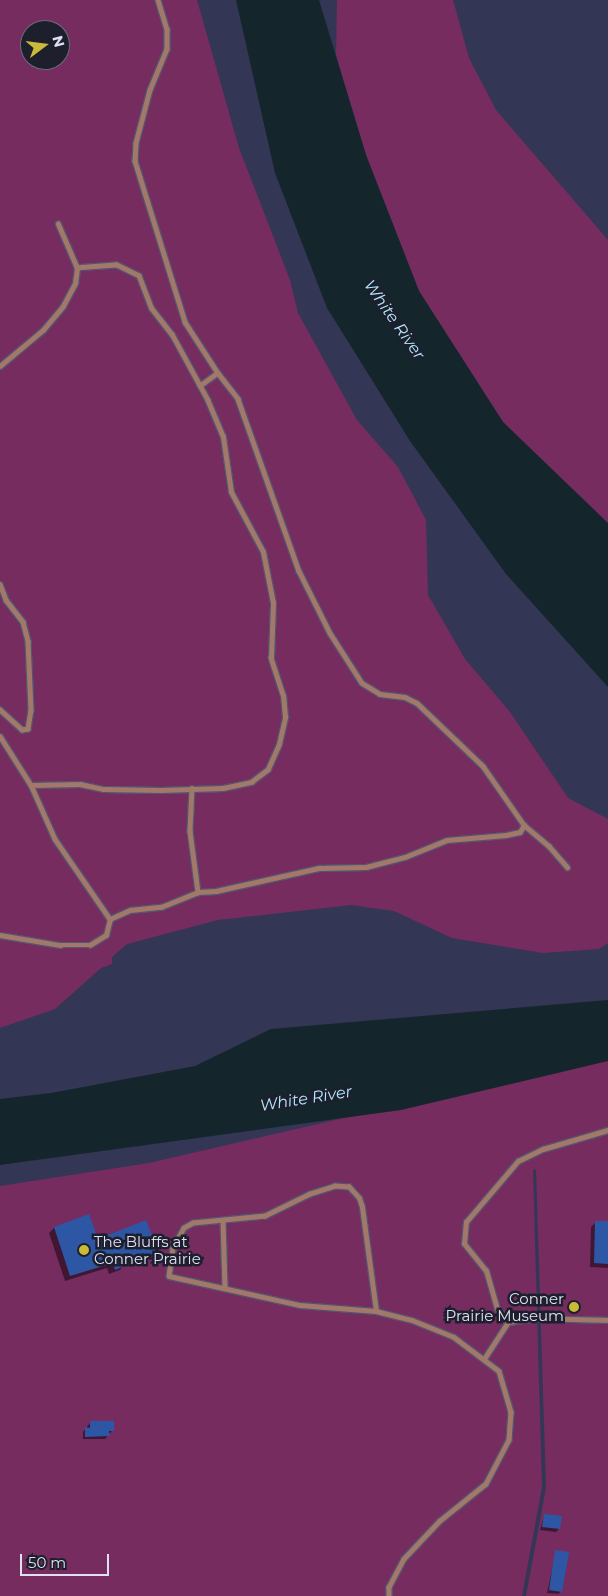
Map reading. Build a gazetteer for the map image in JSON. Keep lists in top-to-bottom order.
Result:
{
  "water": ["White River"],
  "places": ["The Bluffs at Conner Prairie", "Conner Prairie Museum"],
  "scale_bar": "50 m",
  "north": "right"
}
